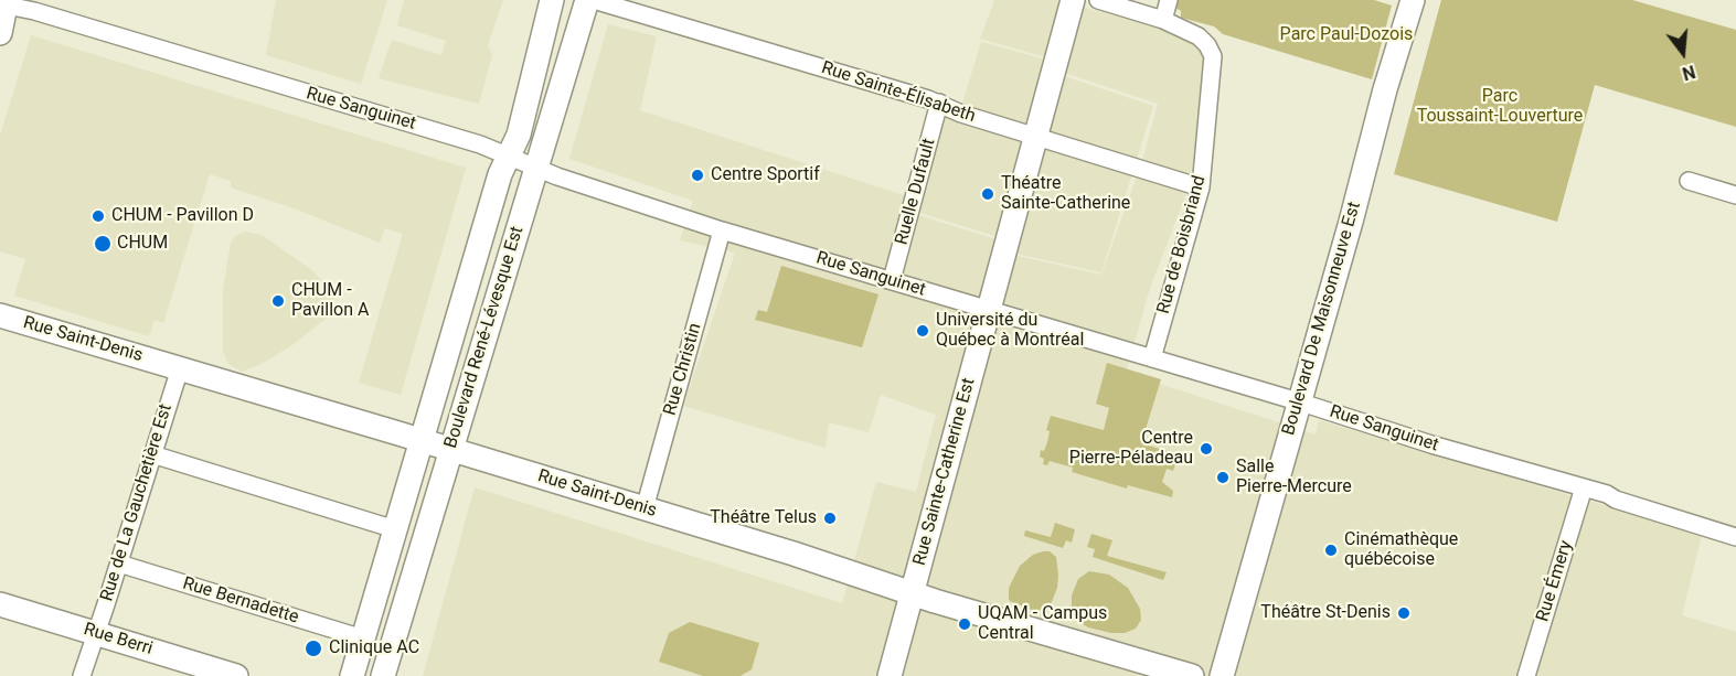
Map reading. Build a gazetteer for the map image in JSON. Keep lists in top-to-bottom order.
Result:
{
  "streets": {
    "main road": [
      "Boulevard De Maisonneuve Est",
      "Boulevard René-Lévesque Est",
      "Rue Saint-Denis",
      "Rue Sainte-Catherine Est",
      "Rue Berri"
    ],
    "street": [
      "Rue Sainte-Élisabeth",
      "Rue Sanguinet",
      "Ruelle Dufault",
      "Rue de Boisbriand",
      "Rue Christin",
      "Rue de La Gauchetière Est",
      "Rue Émery",
      "Rue Bernadette"
    ]
  },
  "crossings": [
    ["Rue Sainte-Élisabeth", "Ruelle Dufault"],
    ["Rue Sainte-Élisabeth", "Rue de Boisbriand"],
    ["Rue Sainte-Élisabeth", "Rue Sainte-Catherine Est"],
    ["Rue Sanguinet", "Ruelle Dufault"],
    ["Rue Sanguinet", "Rue de Boisbriand"],
    ["Rue Sanguinet", "Boulevard De Maisonneuve Est"],
    ["Rue Sanguinet", "Boulevard René-Lévesque Est"],
    ["Rue Sanguinet", "Rue Christin"],
    ["Rue Sanguinet", "Rue Sainte-Catherine Est"],
    ["Rue Sanguinet", "Rue Émery"],
    ["Boulevard René-Lévesque Est", "Rue Saint-Denis"],
    ["Boulevard René-Lévesque Est", "Rue Bernadette"],
    ["Rue Saint-Denis", "Rue Christin"],
    ["Rue Saint-Denis", "Rue Sainte-Catherine Est"],
    ["Rue Saint-Denis", "Rue de La Gauchetière Est"],
    ["Rue de La Gauchetière Est", "Rue Bernadette"],
    ["Rue de La Gauchetière Est", "Rue Berri"]
  ],
  "parks": ["Parc Paul-Dozois", "Parc Toussaint-Louverture"],
  "places": [
    "Centre Sportif",
    "Théatre Sainte-Catherine",
    "CHUM - Pavillon D",
    "CHUM",
    "CHUM - Pavillon A",
    "Université du Québec à Montréal",
    "Centre Pierre-Péladeau",
    "Salle Pierre-Mercure",
    "Théâtre Telus",
    "Cinémathèque québécoise",
    "Théâtre St-Denis",
    "UQAM - Campus Central",
    "Clinique AC"
  ],
  "north": "bottom"
}
